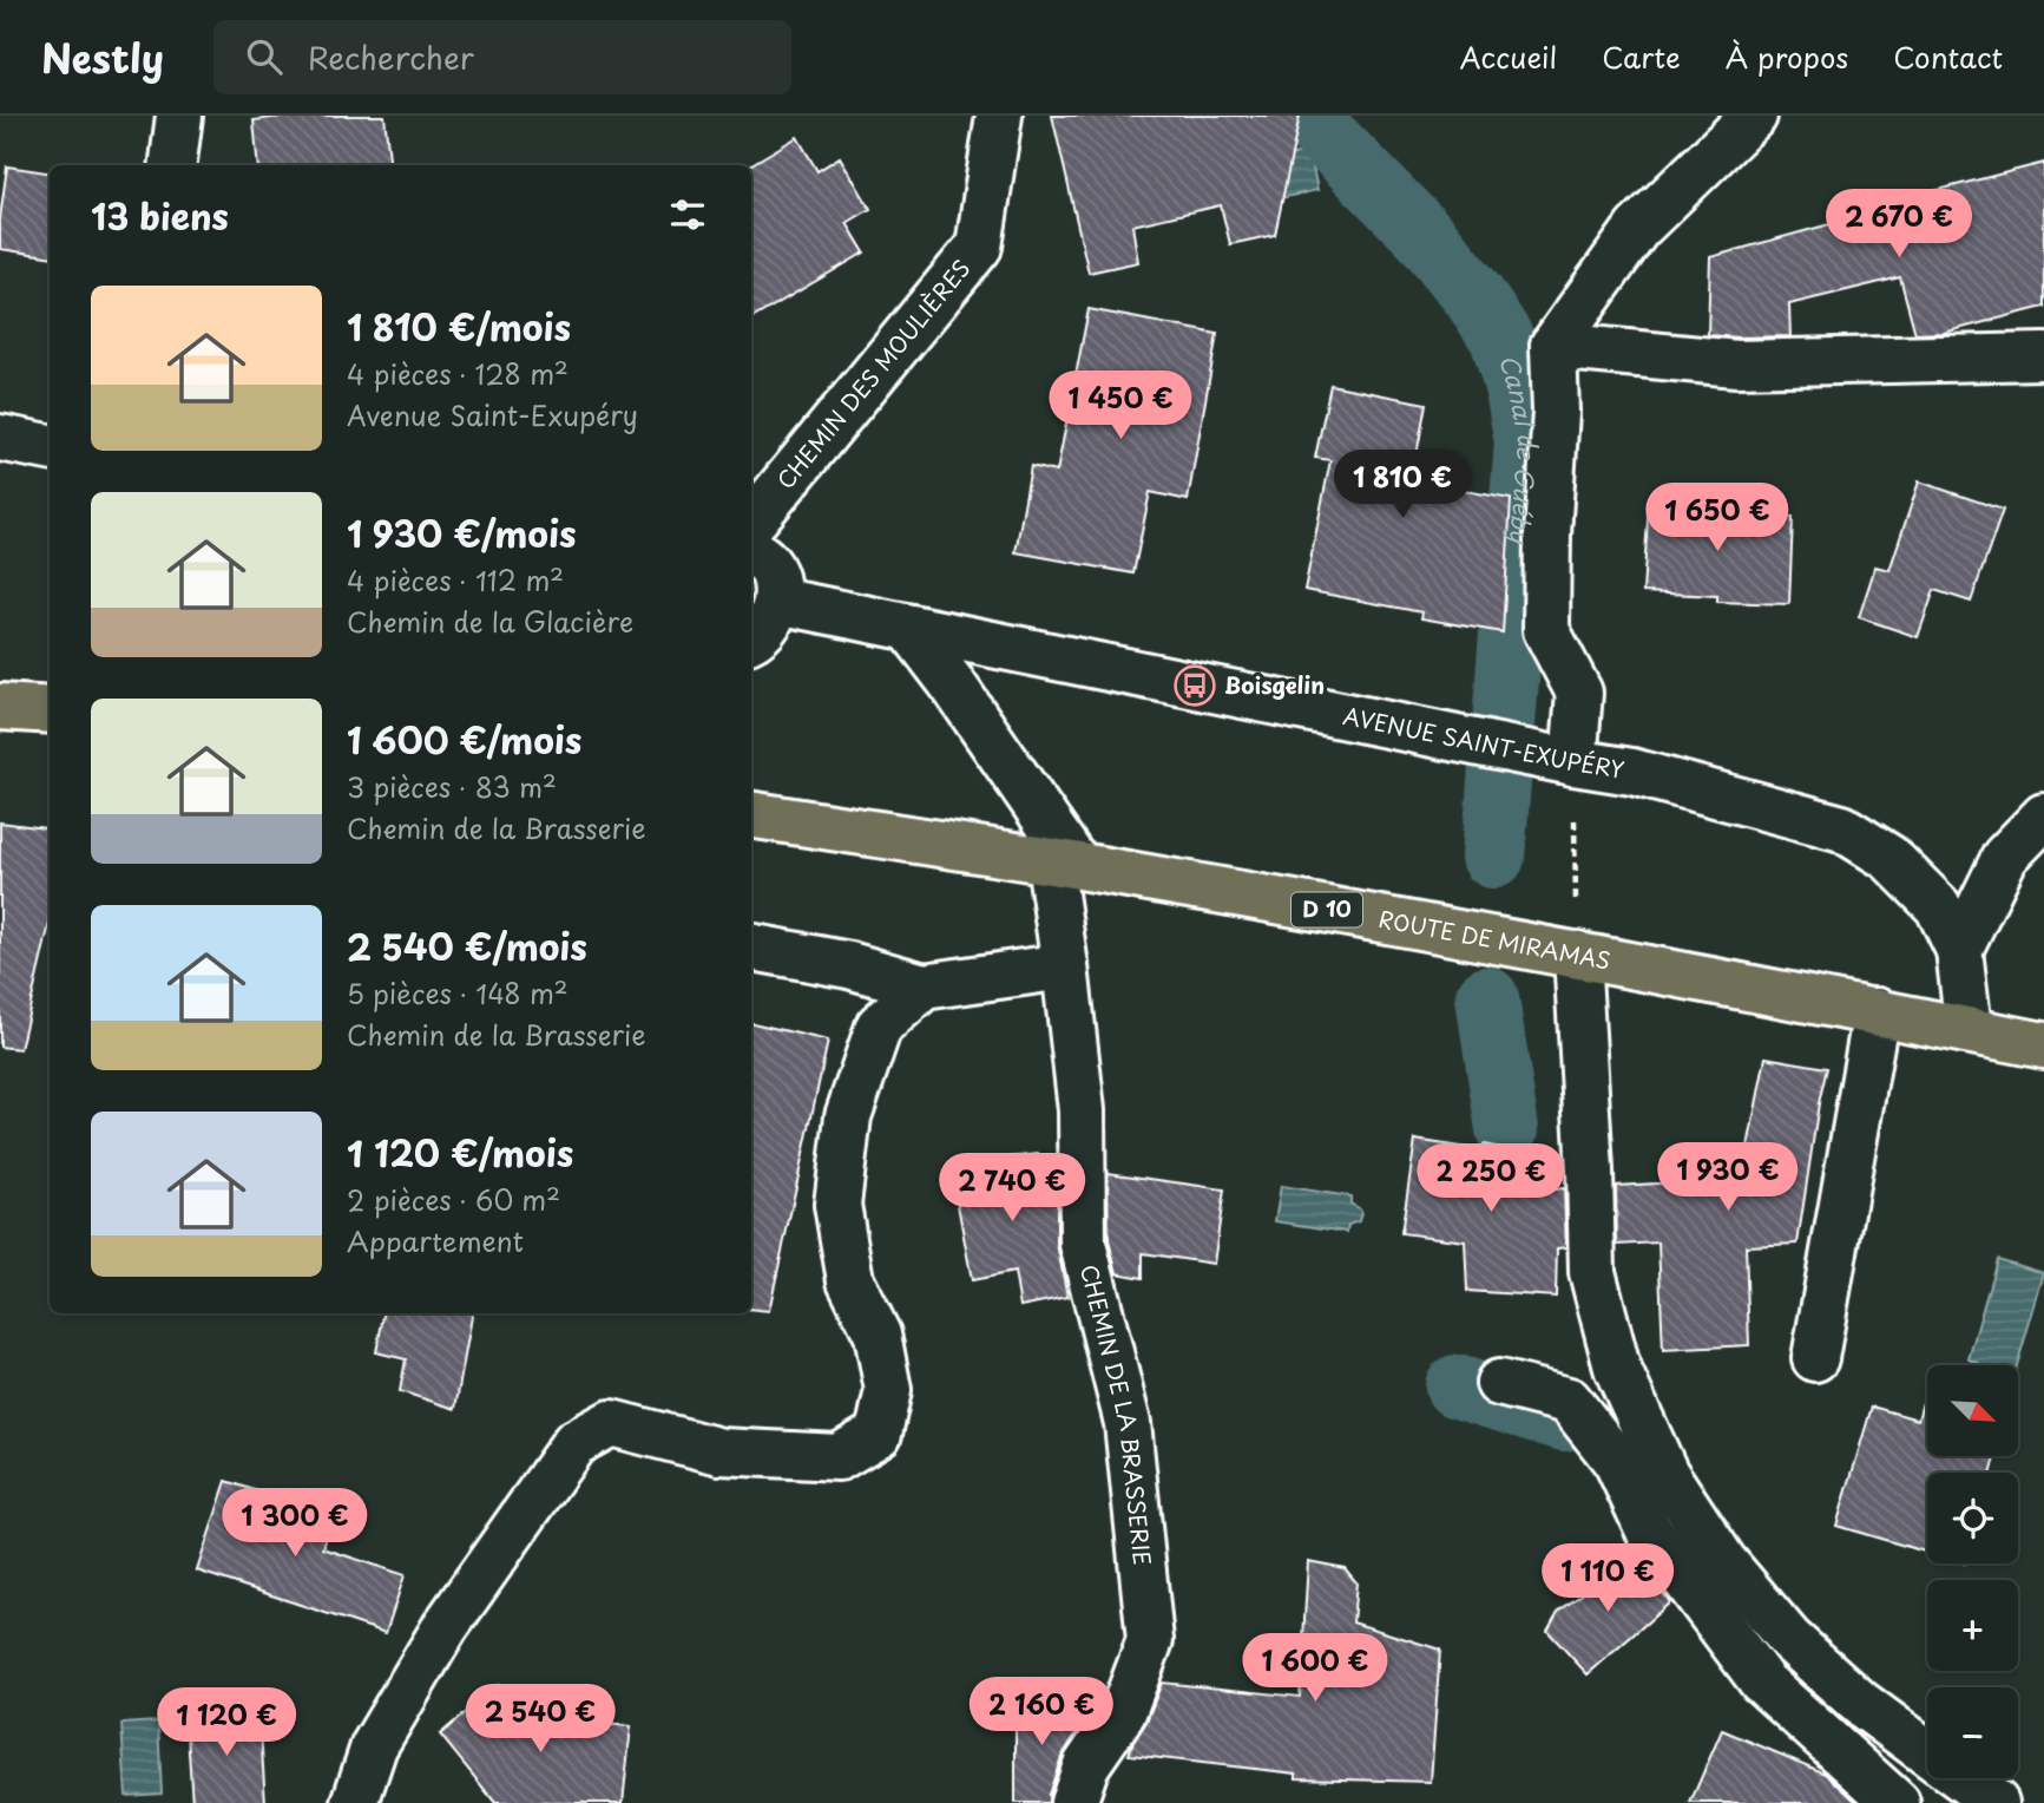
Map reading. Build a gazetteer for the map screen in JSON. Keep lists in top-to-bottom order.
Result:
{
  "streets": {
    "main road": ["D 10", "ROUTE DE MIRAMAS"],
    "street": ["CHEMIN DES MOULIÈRES", "AVENUE SAINT-EXUPÉRY", "CHEMIN DE LA BRASSERIE"]
  },
  "crossings": [
    ["AVENUE SAINT-EXUPÉRY", "ROUTE DE MIRAMAS"],
    ["ROUTE DE MIRAMAS", "CHEMIN DE LA BRASSERIE"]
  ],
  "water": ["Canal de Guéby"],
  "places": {
    "bus stop": ["Boisgelin"]
  },
  "north": "bottom right",
  "page": {
    "header": "Nestly",
    "search": "Rechercher",
    "nav": [
      "Accueil",
      "Carte",
      "À propos",
      "Contact"
    ],
    "heading": "13 biens",
    "price": [
      "2 670 €",
      "1 450 €",
      "1 810 €",
      "1 650 €",
      "1 930 €",
      "2 250 €",
      "2 740 €",
      "1 300 €",
      "1 110 €",
      "1 600 €",
      "2 160 €",
      "2 540 €",
      "1 120 €"
    ],
    "list": [
      {
        "name": "1 810 €/mois",
        "note": "4 pièces · 128 m² · Avenue Saint-Exupéry"
      },
      {
        "name": "1 930 €/mois",
        "note": "4 pièces · 112 m² · Chemin de la Glacière"
      },
      {
        "name": "1 600 €/mois",
        "note": "3 pièces · 83 m² · Chemin de la Brasserie"
      },
      {
        "name": "2 540 €/mois",
        "note": "5 pièces · 148 m² · Chemin de la Brasserie"
      },
      {
        "name": "1 120 €/mois",
        "note": "2 pièces · 60 m² · Appartement"
      }
    ],
    "map_buttons": ["+", "−"]
  }
}
